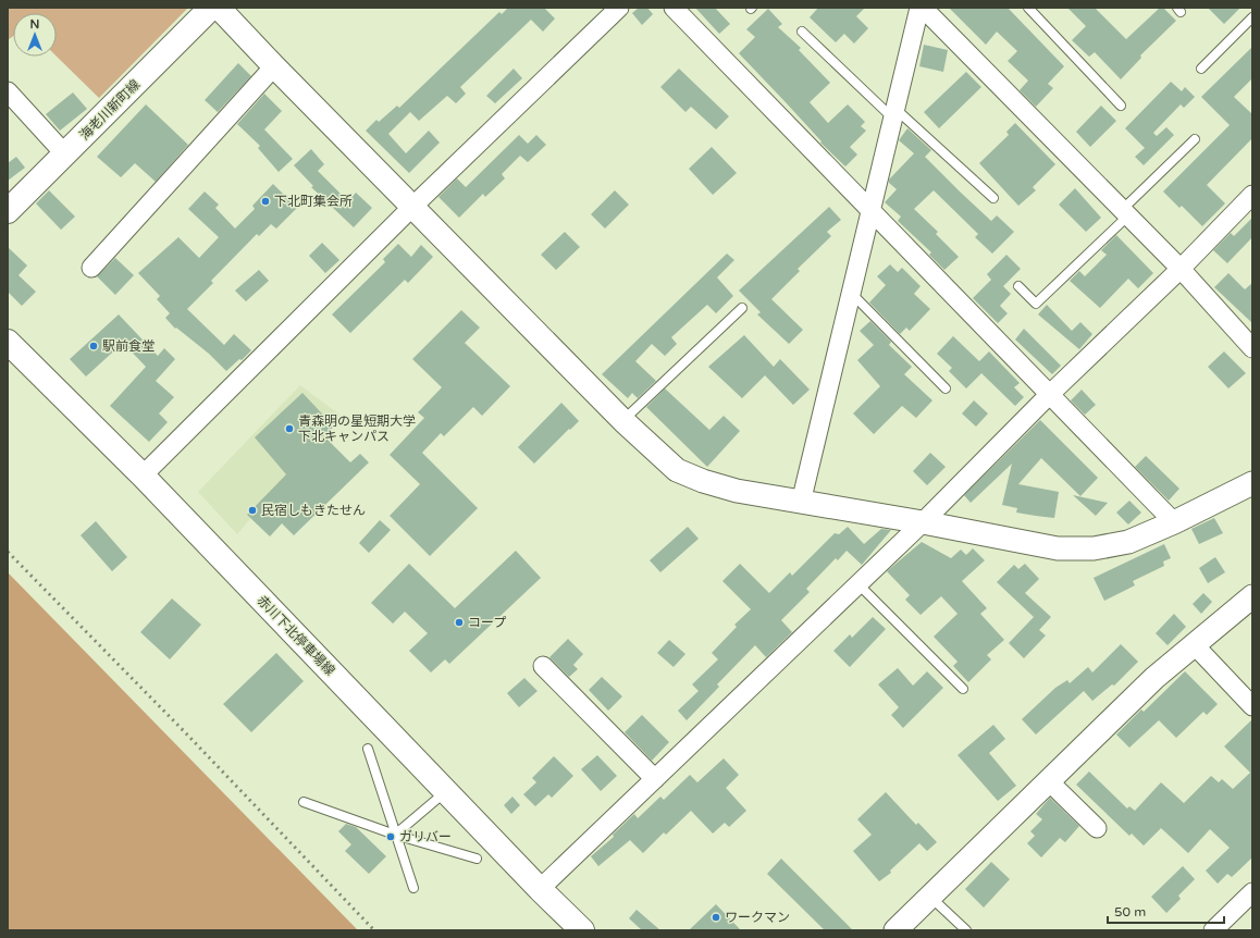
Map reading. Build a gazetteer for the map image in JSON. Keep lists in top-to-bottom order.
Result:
{
  "streets": {
    "main road": ["海老川新町線", "赤川下北停車場線"]
  },
  "places": [
    "下北町集会所",
    "駅前食堂",
    "青森明の星短期大学 下北キャンパス",
    "民宿しもきたせん",
    "コープ",
    "ガリバー",
    "ワークマン"
  ],
  "scale_bar": "50 m",
  "north": "top"
}
